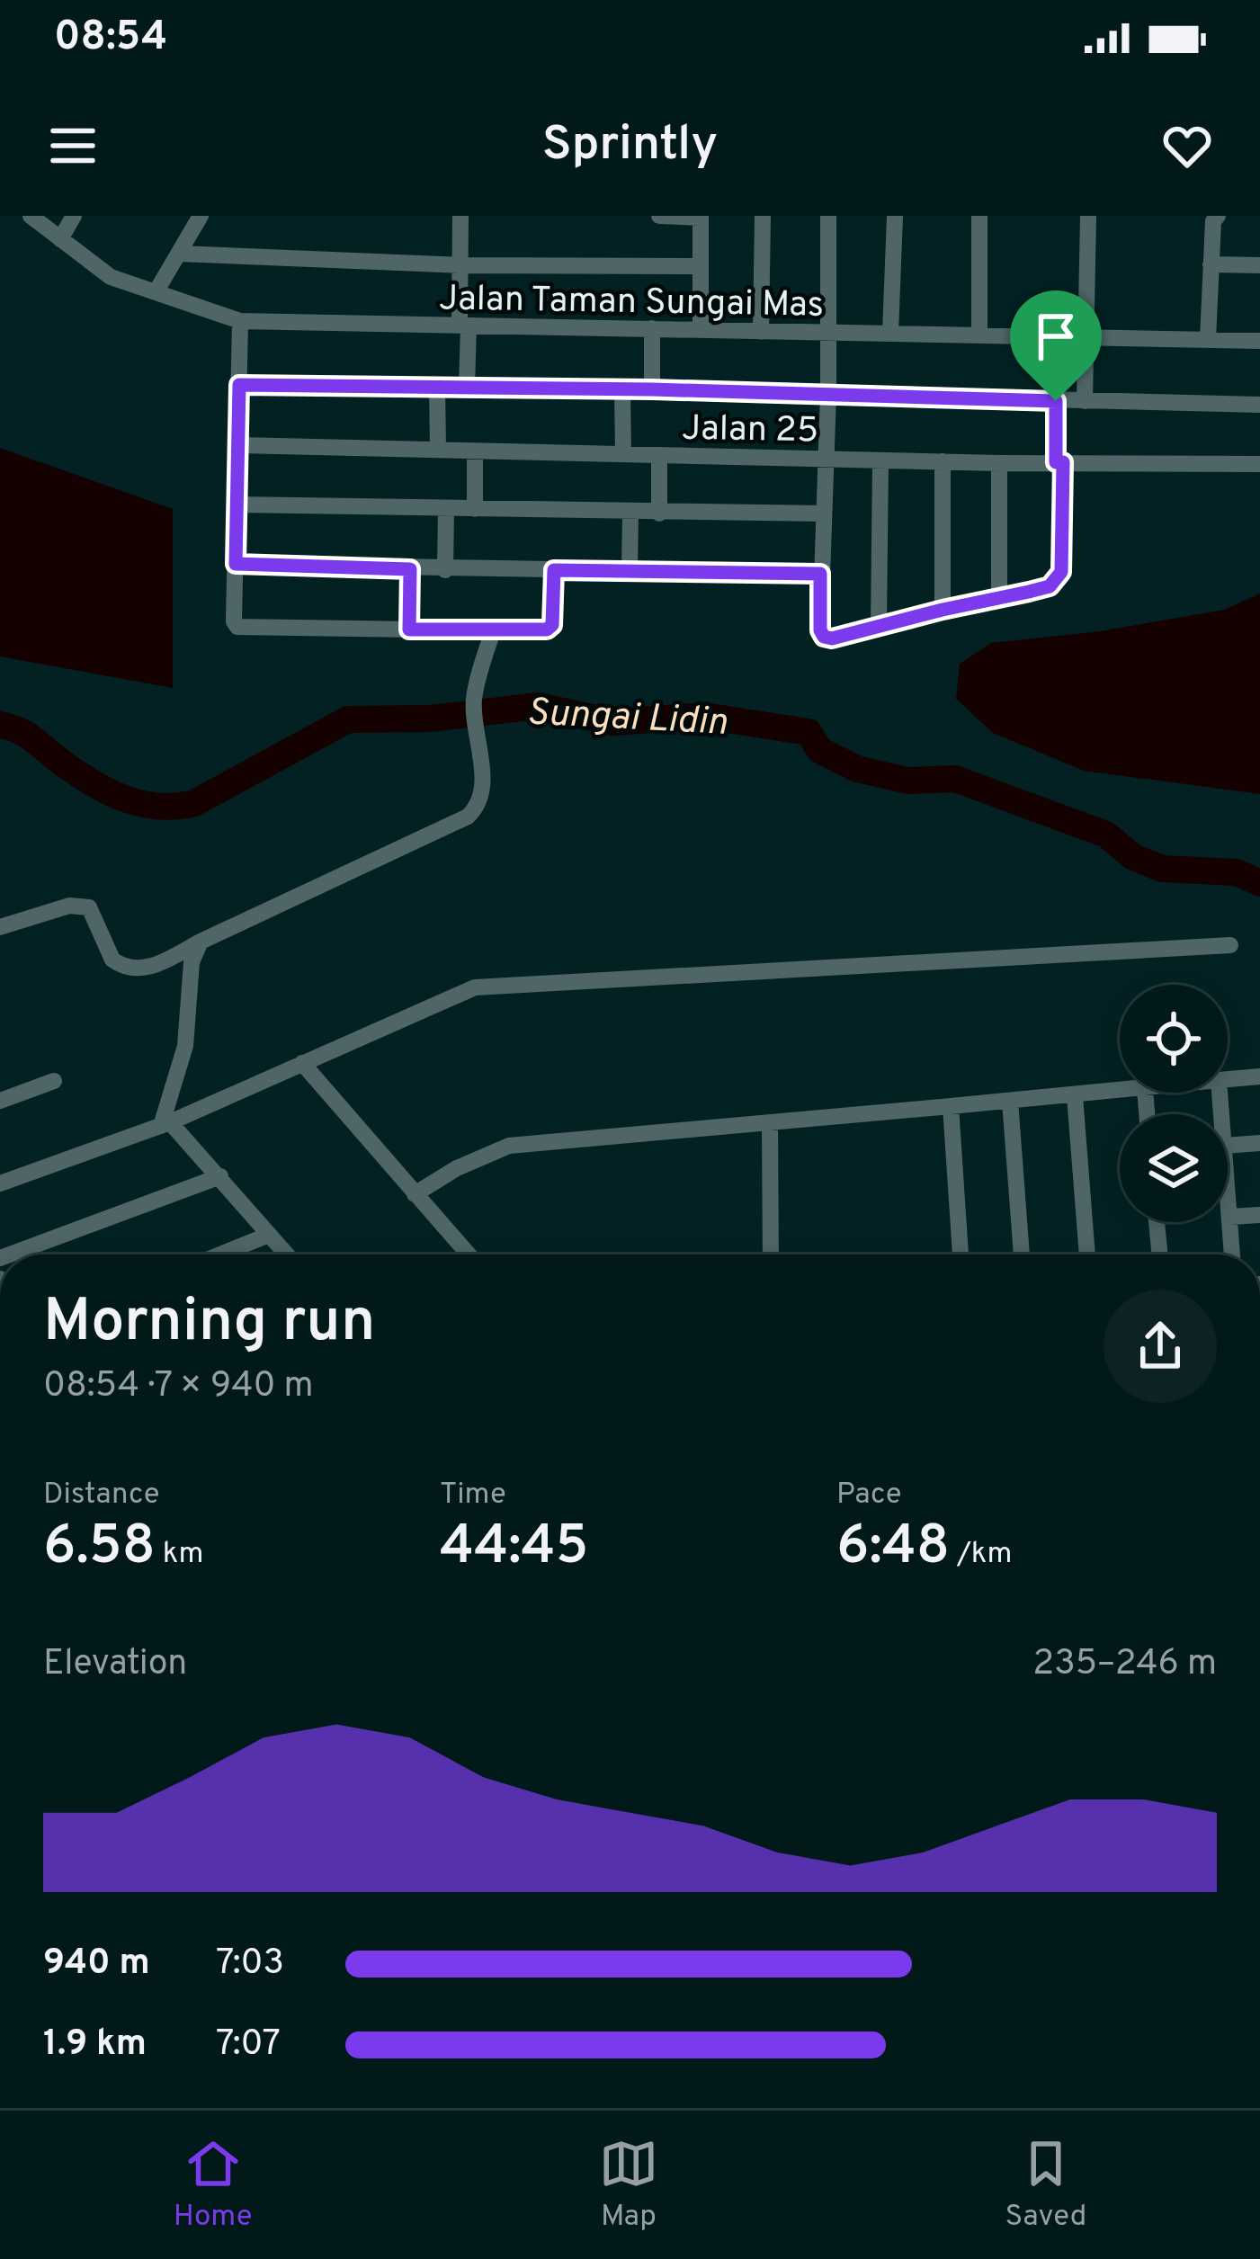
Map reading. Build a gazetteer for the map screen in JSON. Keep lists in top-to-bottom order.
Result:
{
  "streets": {
    "street": ["Jalan Taman Sungai Mas", "Jalan 25"]
  },
  "water": ["Sungai Lidin"],
  "page": {
    "status": "08:54",
    "header": "Sprintly",
    "heading": ["Morning run", "08:54 · 7 × 940 m"],
    "stats": [
      ["Distance", "6.58 km"],
      ["Time", "44:45"],
      ["Pace", "6:48 /km"]
    ],
    "chart": ["Elevation", "235–246 m"],
    "list": [
      {
        "name": "940 m",
        "note": "7:03"
      },
      {
        "name": "1.9 km",
        "note": "7:07"
      }
    ],
    "tabs": ["Home", "Map", "Saved"]
  }
}
